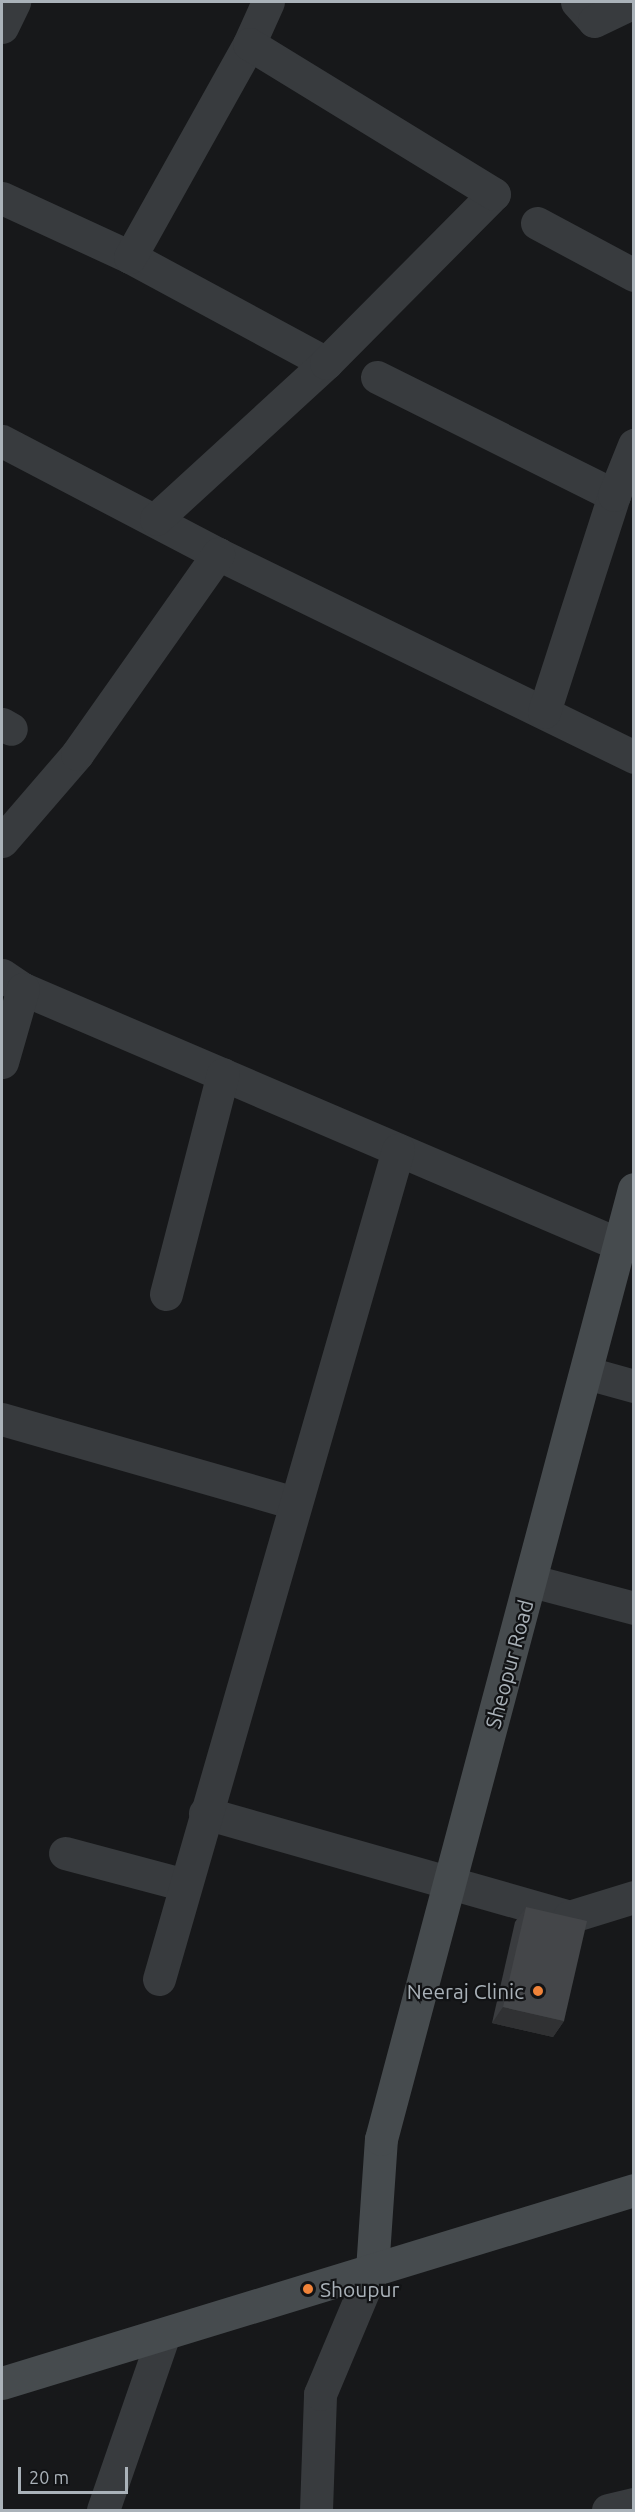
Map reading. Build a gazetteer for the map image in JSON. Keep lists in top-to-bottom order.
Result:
{
  "streets": {
    "street": ["Sheopur Road"]
  },
  "places": ["Neeraj Clinic", "Shoupur"],
  "scale_bar": "20 m"
}
